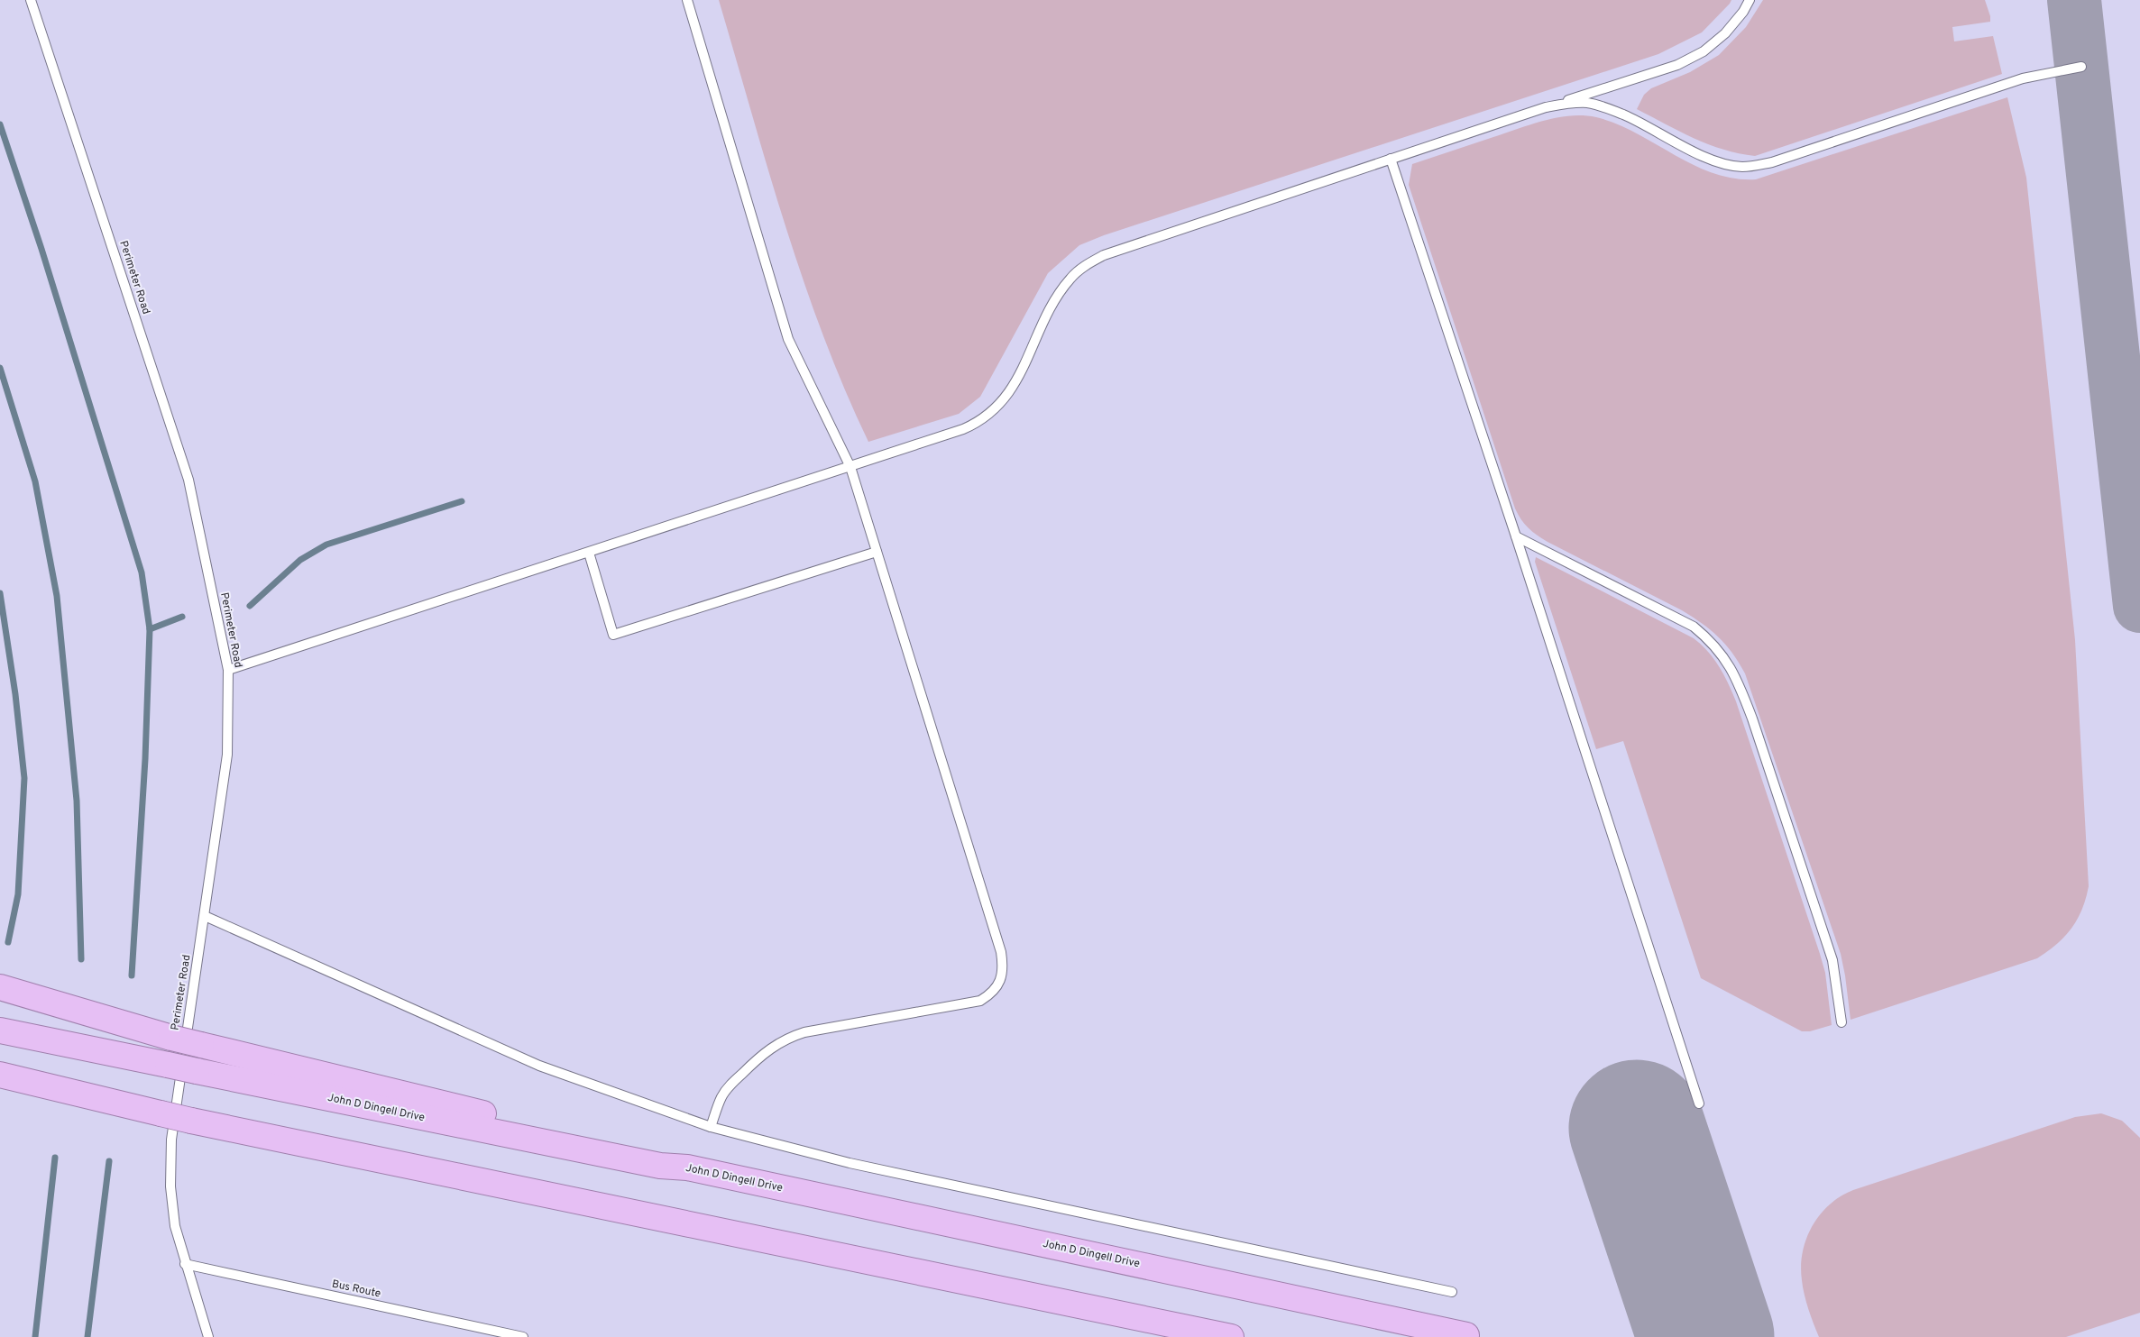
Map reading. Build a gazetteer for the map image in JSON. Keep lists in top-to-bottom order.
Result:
{
  "streets": {
    "highway": ["John D Dingell Drive"],
    "lane": ["Perimeter Road", "Bus Route"]
  },
  "crossings": [
    ["Perimeter Road", "Bus Route"]
  ]
}
